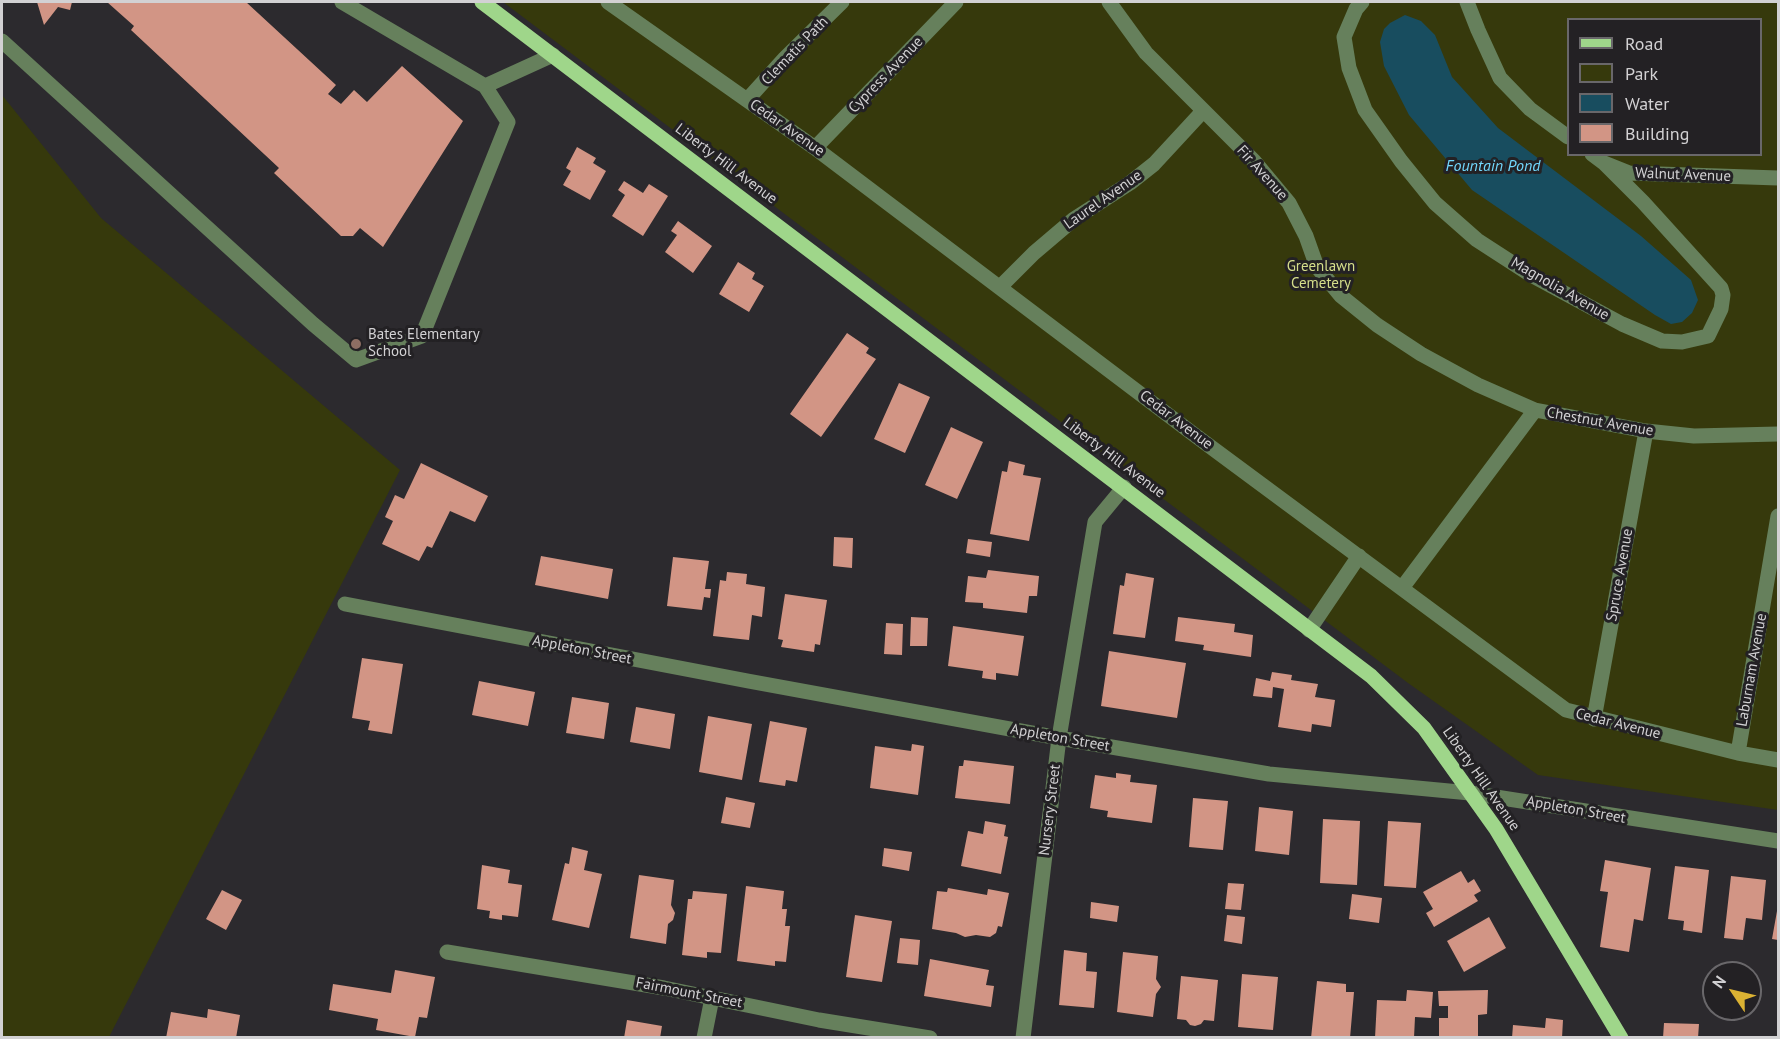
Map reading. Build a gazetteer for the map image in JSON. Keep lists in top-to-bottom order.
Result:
{
  "streets": {
    "main road": ["Liberty Hill Avenue"],
    "street": [
      "Clematis Path",
      "Cypress Avenue",
      "Cedar Avenue",
      "Fir Avenue",
      "Walnut Avenue",
      "Laurel Avenue",
      "Magnolia Avenue",
      "Chestnut Avenue",
      "Spruce Avenue",
      "Appleton Street",
      "Laburnam Avenue",
      "Nursery Street",
      "Fairmount Street"
    ]
  },
  "crossings": [
    ["Clematis Path", "Cedar Avenue"],
    ["Cypress Avenue", "Cedar Avenue"],
    ["Cedar Avenue", "Laurel Avenue"],
    ["Cedar Avenue", "Chestnut Avenue"],
    ["Cedar Avenue", "Spruce Avenue"],
    ["Cedar Avenue", "Laburnam Avenue"],
    ["Liberty Hill Avenue", "Appleton Street"],
    ["Liberty Hill Avenue", "Nursery Street"],
    ["Fir Avenue", "Laurel Avenue"],
    ["Fir Avenue", "Chestnut Avenue"],
    ["Walnut Avenue", "Magnolia Avenue"],
    ["Chestnut Avenue", "Spruce Avenue"],
    ["Appleton Street", "Nursery Street"]
  ],
  "water": ["Fountain Pond"],
  "parks": ["Greenlawn Cemetery"],
  "places": ["Bates Elementary School"],
  "legend": [
    "Road",
    "Park",
    "Water",
    "Building"
  ],
  "north": "top left"
}
